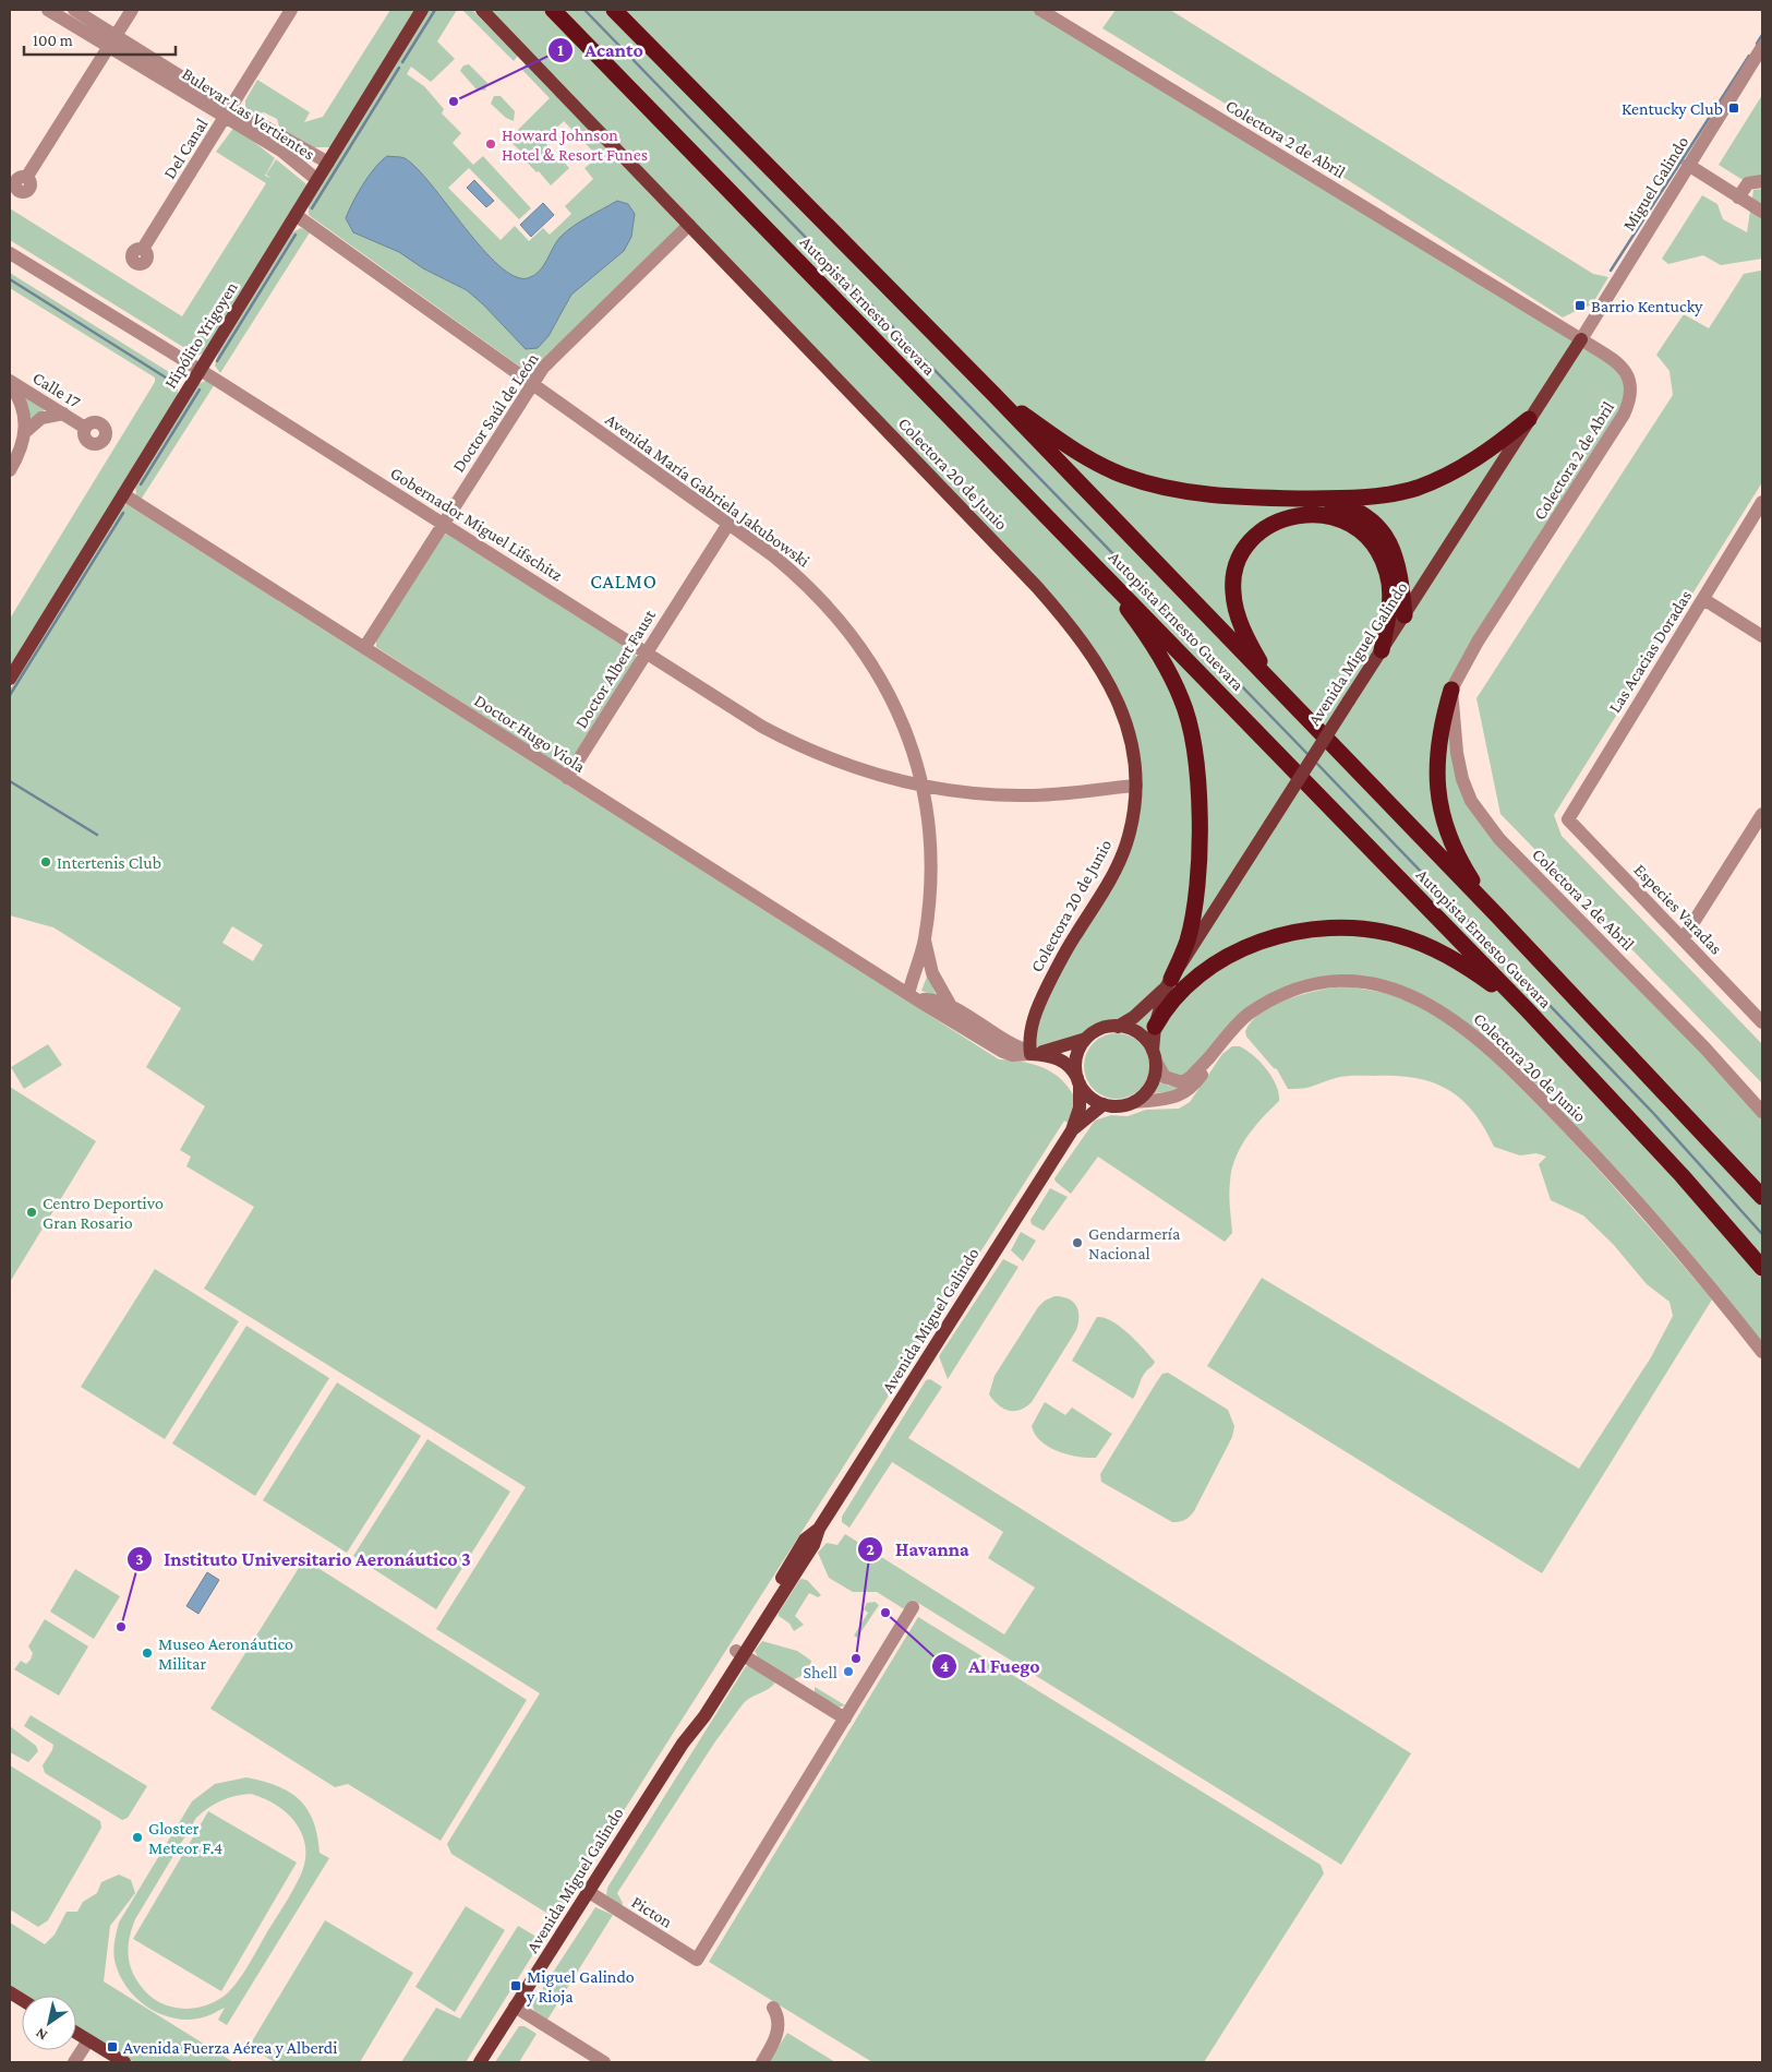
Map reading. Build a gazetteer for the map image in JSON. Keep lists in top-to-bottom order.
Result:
{
  "streets": {
    "highway": ["Autopista Ernesto Guevara"],
    "main road": [
      "Hipólito Yrigoyen",
      "Colectora 20 de Junio",
      "Avenida Miguel Galindo",
      "Doctor Hugo Viola"
    ],
    "street": [
      "Bulevar Las Vertientes",
      "Colectora 2 de Abril",
      "Del Canal",
      "Miguel Galindo",
      "Calle 17",
      "Doctor Saúl de León",
      "Avenida María Gabriela Jakubowski",
      "Gobernador Miguel Lifschitz",
      "Las Acacias Doradas",
      "Doctor Albert Faust",
      "Especies Varadas",
      "Picton"
    ]
  },
  "crossings": [
    ["Bulevar Las Vertientes", "Del Canal"],
    ["Bulevar Las Vertientes", "Hipólito Yrigoyen"],
    ["Colectora 2 de Abril", "Miguel Galindo"],
    ["Colectora 2 de Abril", "Avenida Miguel Galindo"],
    ["Miguel Galindo", "Avenida Miguel Galindo"],
    ["Hipólito Yrigoyen", "Avenida María Gabriela Jakubowski"],
    ["Hipólito Yrigoyen", "Gobernador Miguel Lifschitz"],
    ["Hipólito Yrigoyen", "Doctor Hugo Viola"],
    ["Doctor Saúl de León", "Colectora 20 de Junio"],
    ["Doctor Saúl de León", "Avenida María Gabriela Jakubowski"],
    ["Doctor Saúl de León", "Gobernador Miguel Lifschitz"],
    ["Doctor Saúl de León", "Doctor Hugo Viola"],
    ["Colectora 20 de Junio", "Gobernador Miguel Lifschitz"],
    ["Colectora 20 de Junio", "Avenida Miguel Galindo"],
    ["Colectora 20 de Junio", "Doctor Hugo Viola"],
    ["Avenida María Gabriela Jakubowski", "Gobernador Miguel Lifschitz"],
    ["Avenida María Gabriela Jakubowski", "Doctor Albert Faust"],
    ["Avenida María Gabriela Jakubowski", "Doctor Hugo Viola"],
    ["Gobernador Miguel Lifschitz", "Doctor Albert Faust"],
    ["Las Acacias Doradas", "Especies Varadas"],
    ["Avenida Miguel Galindo", "Doctor Hugo Viola"],
    ["Avenida Miguel Galindo", "Picton"],
    ["Doctor Albert Faust", "Doctor Hugo Viola"]
  ],
  "districts": ["CALMO"],
  "places": {
    "other": [
      "Acanto",
      "Howard Johnson Hotel & Resort Funes",
      "Intertenis Club",
      "Centro Deportivo Gran Rosario",
      "Gendarmería Nacional",
      "Al Fuego",
      "Instituto Universitario Aeronáutico 3",
      "Museo Aeronáutico Militar",
      "Havanna",
      "Shell",
      "Gloster Meteor F.4"
    ],
    "transit": [
      "Kentucky Club",
      "Barrio Kentucky",
      "Miguel Galindo y Rioja",
      "Avenida Fuerza Aérea y Alberdi"
    ]
  },
  "scale_bar": "100 m",
  "north": "bottom left"
}
